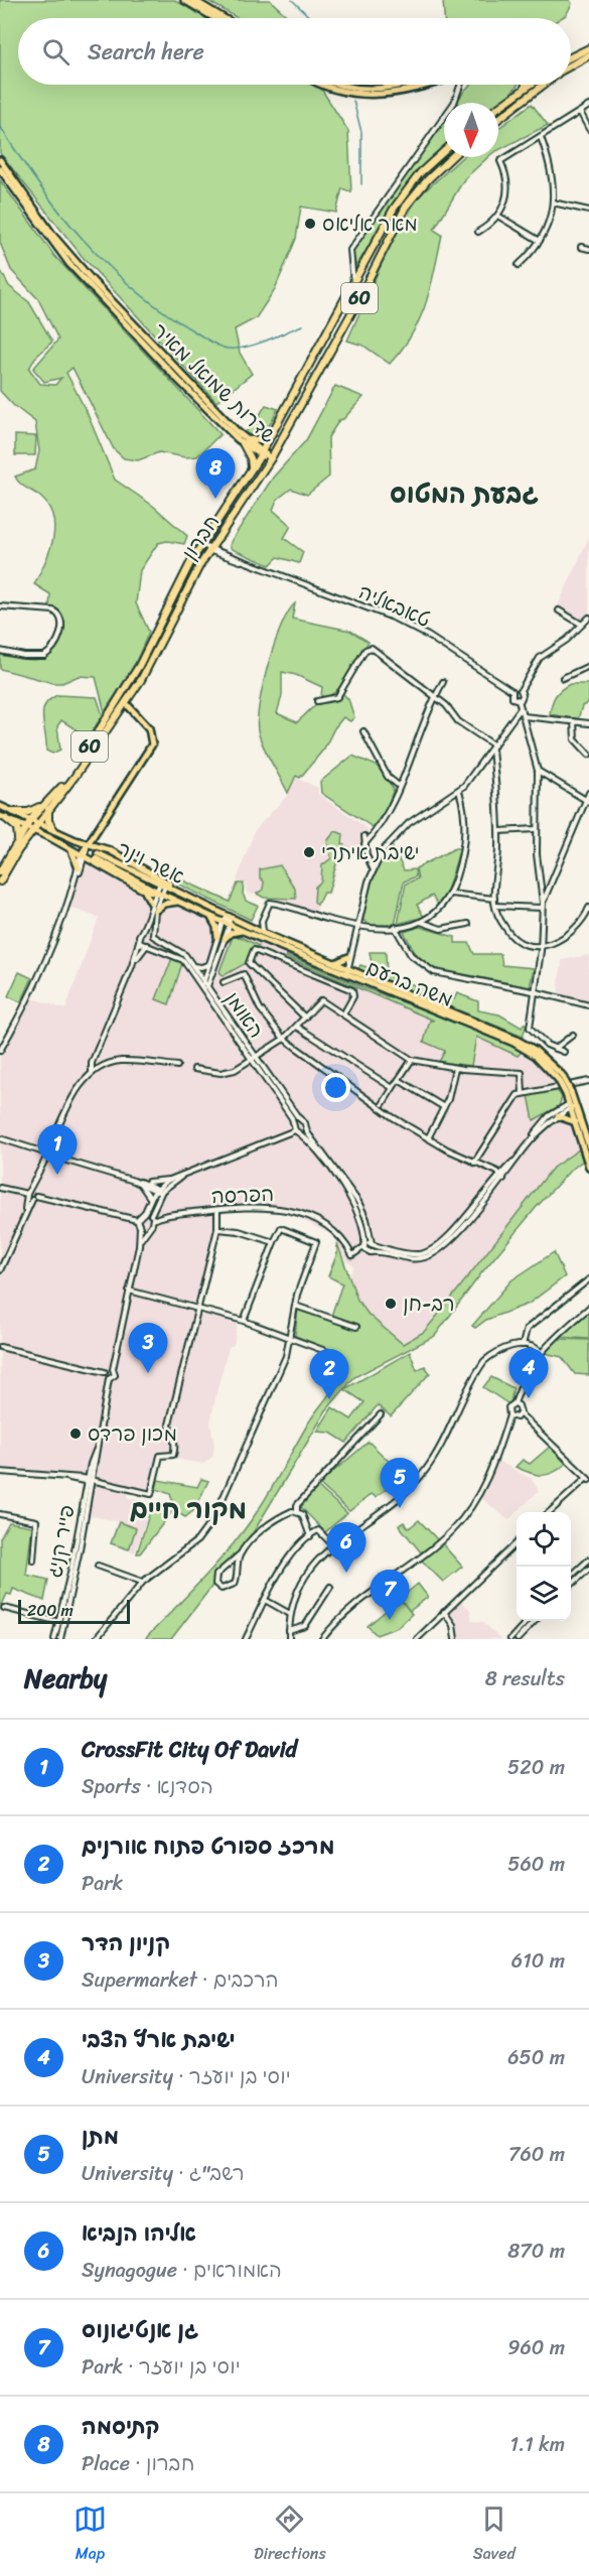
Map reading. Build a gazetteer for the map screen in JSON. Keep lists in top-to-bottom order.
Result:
{
  "streets": {
    "highway": ["60", "חברון"],
    "main road": ["שדרות שמואל מאיר", "אשר וינר", "משה ברעם"],
    "street": [
      "טאבאליה",
      "האומן",
      "הפרסה",
      "פייר קניג"
    ]
  },
  "crossings": [
    ["60", "שדרות שמואל מאיר"],
    ["60", "חברון"],
    ["שדרות שמואל מאיר", "חברון"],
    ["חברון", "טאבאליה"],
    ["אשר וינר", "משה ברעם"]
  ],
  "districts": ["גבעת המטוס", "מקור חיים"],
  "places": [
    "מאר אליאס",
    "ישיבת איתרי",
    "רב-חן",
    "מכון פרדס"
  ],
  "scale_bar": "200 m",
  "north": "bottom",
  "page": {
    "search": "Search here",
    "pins": [
      "8",
      "1",
      "3",
      "4",
      "2",
      "5",
      "6",
      "7"
    ],
    "scale": "200 m",
    "heading": ["Nearby", "8 results"],
    "list": [
      {
        "mark": "1",
        "name": "CrossFit City Of David",
        "note": "Sports · הסדנא",
        "value": "520 m"
      },
      {
        "mark": "2",
        "name": "מרכז ספורט פתוח אורנים",
        "note": "Park",
        "value": "560 m"
      },
      {
        "mark": "3",
        "name": "קניון הדר",
        "note": "Supermarket · הרכבים",
        "value": "610 m"
      },
      {
        "mark": "4",
        "name": "ישיבת ארץ הצבי",
        "note": "University · יוסי בן יועזר",
        "value": "650 m"
      },
      {
        "mark": "5",
        "name": "מתן",
        "note": "University · רשב\"ג",
        "value": "760 m"
      },
      {
        "mark": "6",
        "name": "אליהו הנביא",
        "note": "Synagogue · האמוראים",
        "value": "870 m"
      },
      {
        "mark": "7",
        "name": "גן אנטיגונוס",
        "note": "Park · יוסי בן יועזר",
        "value": "960 m"
      },
      {
        "mark": "8",
        "name": "קתיסמה",
        "note": "Place · חברון",
        "value": "1.1 km"
      }
    ],
    "nav": ["Map", "Directions", "Saved"]
  }
}
